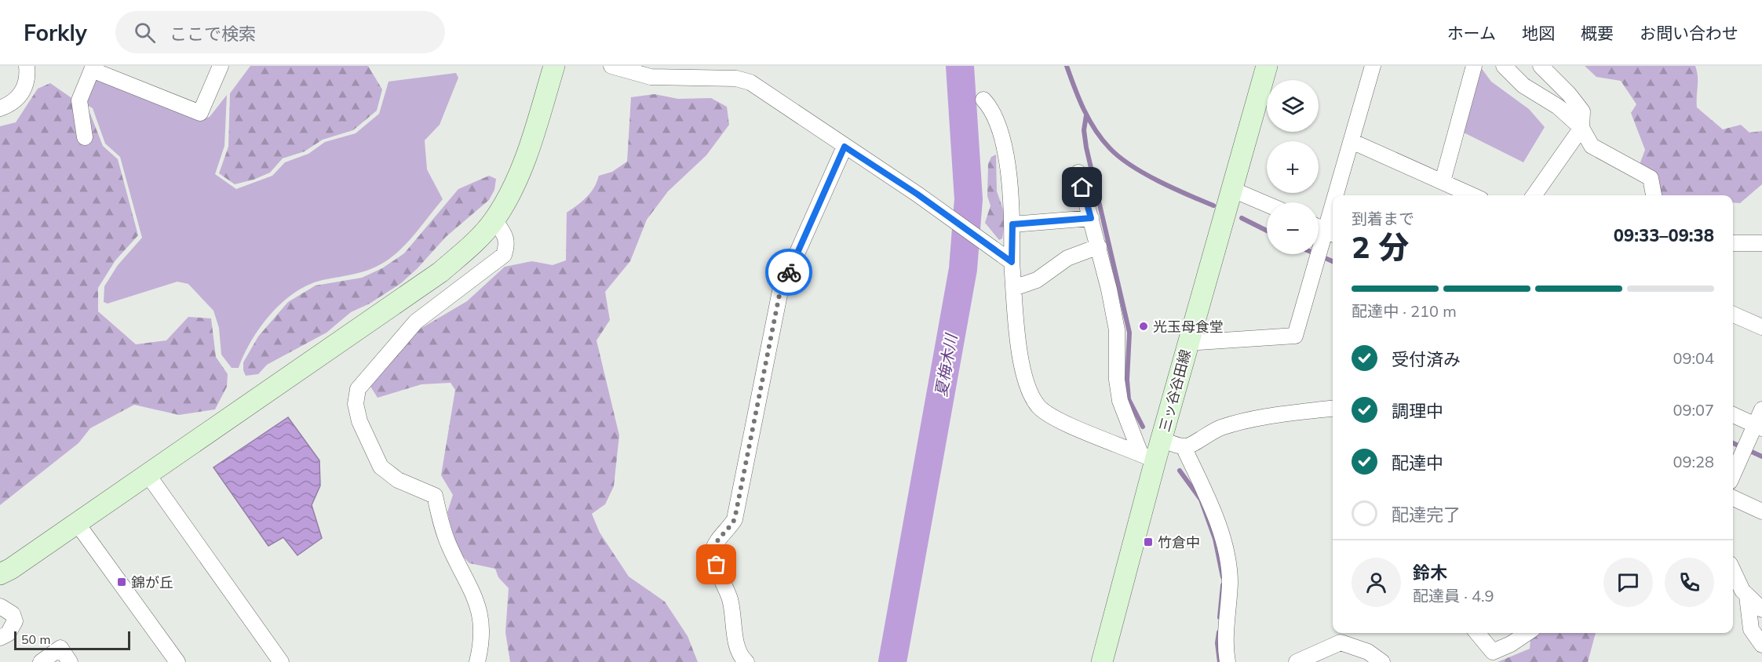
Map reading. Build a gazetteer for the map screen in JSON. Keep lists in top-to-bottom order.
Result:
{
  "streets": {
    "street": ["三ッ谷谷田線"]
  },
  "water": ["夏梅木川"],
  "places": {
    "other": ["光玉母食堂"],
    "transit": ["竹倉中", "錦が丘"]
  },
  "scale_bar": "50 m",
  "page": {
    "header": "Forkly",
    "search": "ここで検索",
    "nav": [
      "ホーム",
      "地図",
      "概要",
      "お問い合わせ"
    ],
    "map_buttons": ["+", "−"],
    "heading": ["2 分", "到着まで", "09:33–09:38"],
    "panel": ["鈴木", "配達員 · 4.9"],
    "bar": "配達中 · 210 m",
    "list": [
      ["受付済み", "09:04"],
      ["調理中", "09:07"],
      ["配達中", "09:28"],
      "配達完了"
    ],
    "scale": "50 m"
  }
}
